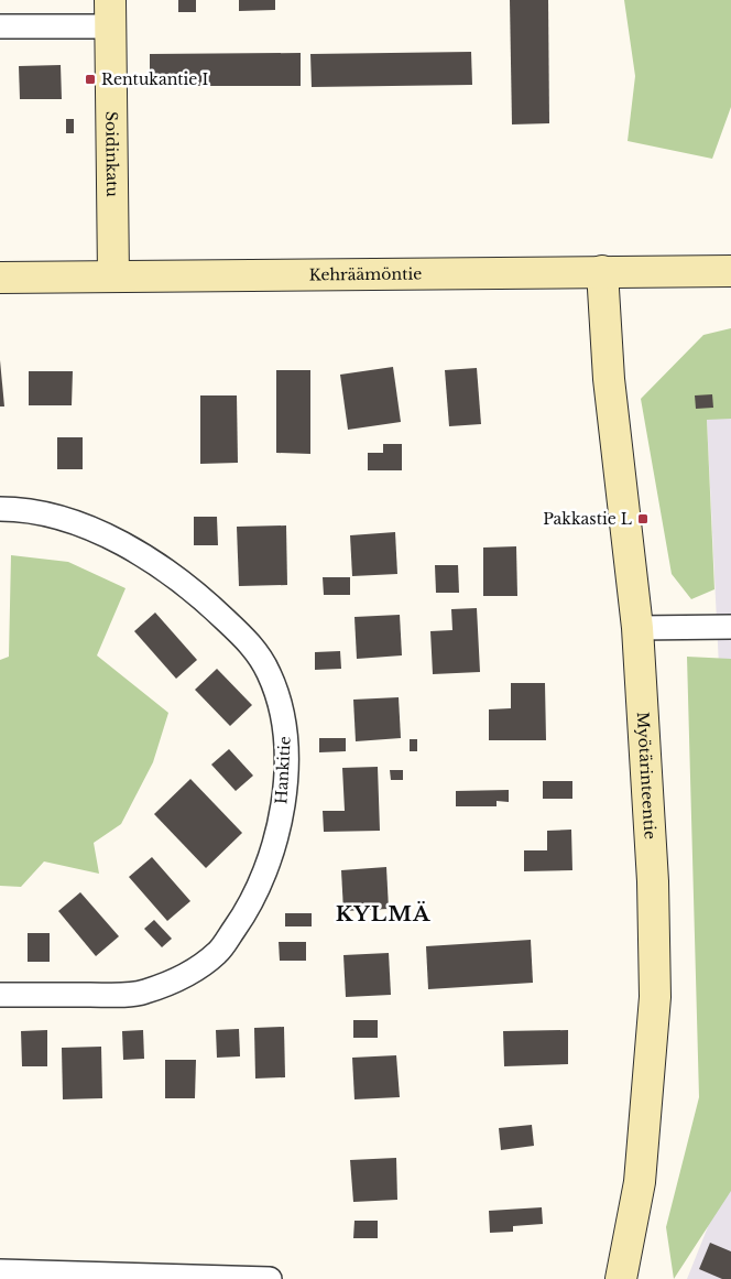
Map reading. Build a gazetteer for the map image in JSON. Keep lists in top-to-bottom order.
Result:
{
  "streets": {
    "street": [
      "Soidinkatu",
      "Kehräämöntie",
      "Hankitie",
      "Myötärinteentie"
    ]
  },
  "crossings": [
    ["Soidinkatu", "Kehräämöntie"],
    ["Kehräämöntie", "Myötärinteentie"]
  ],
  "districts": ["KYLMÄ"],
  "places": {
    "transit": ["Rentukantie I", "Pakkastie L"]
  }
}
